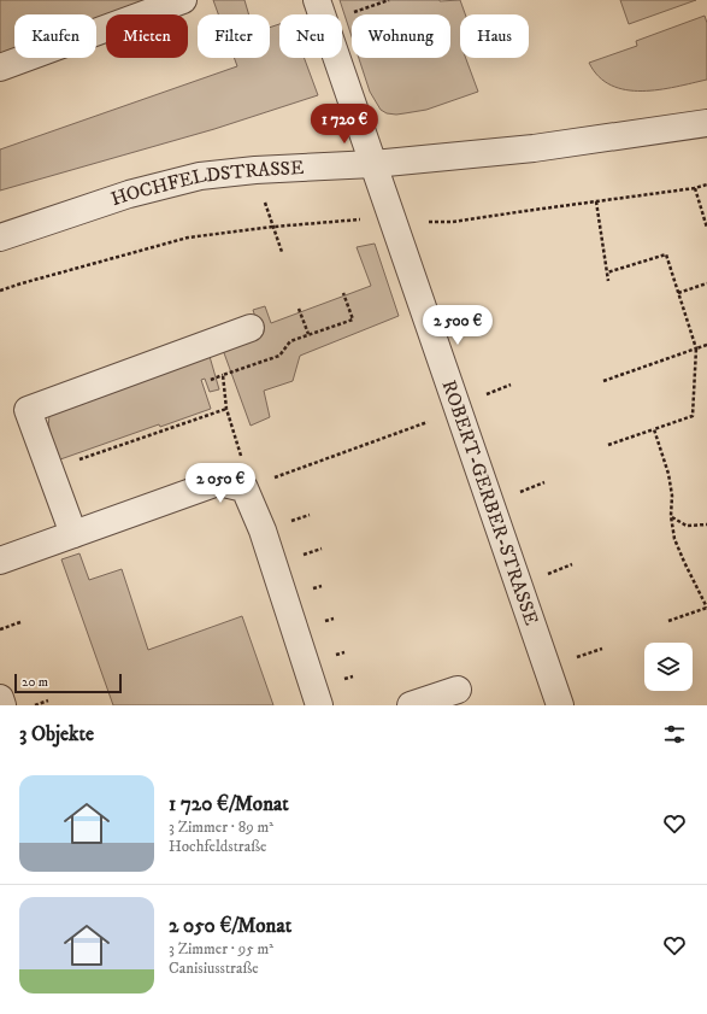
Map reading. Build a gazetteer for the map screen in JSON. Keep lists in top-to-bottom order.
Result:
{
  "streets": {
    "street": ["HOCHFELDSTRASSE", "ROBERT-GERBER-STRASSE"]
  },
  "crossings": [
    ["HOCHFELDSTRASSE", "ROBERT-GERBER-STRASSE"]
  ],
  "scale_bar": "20 m",
  "page": {
    "chip": [
      "Kaufen",
      "Mieten",
      "Filter",
      "Neu",
      "Wohnung",
      "Haus"
    ],
    "price": ["1 720 €", "2 500 €", "2 050 €"],
    "scale": "20 m",
    "heading": "3 Objekte",
    "list": [
      {
        "name": "1 720 €/Monat",
        "note": "3 Zimmer · 89 m² · Hochfeldstraße"
      },
      {
        "name": "2 050 €/Monat",
        "note": "3 Zimmer · 95 m² · Canisiusstraße"
      }
    ]
  }
}
